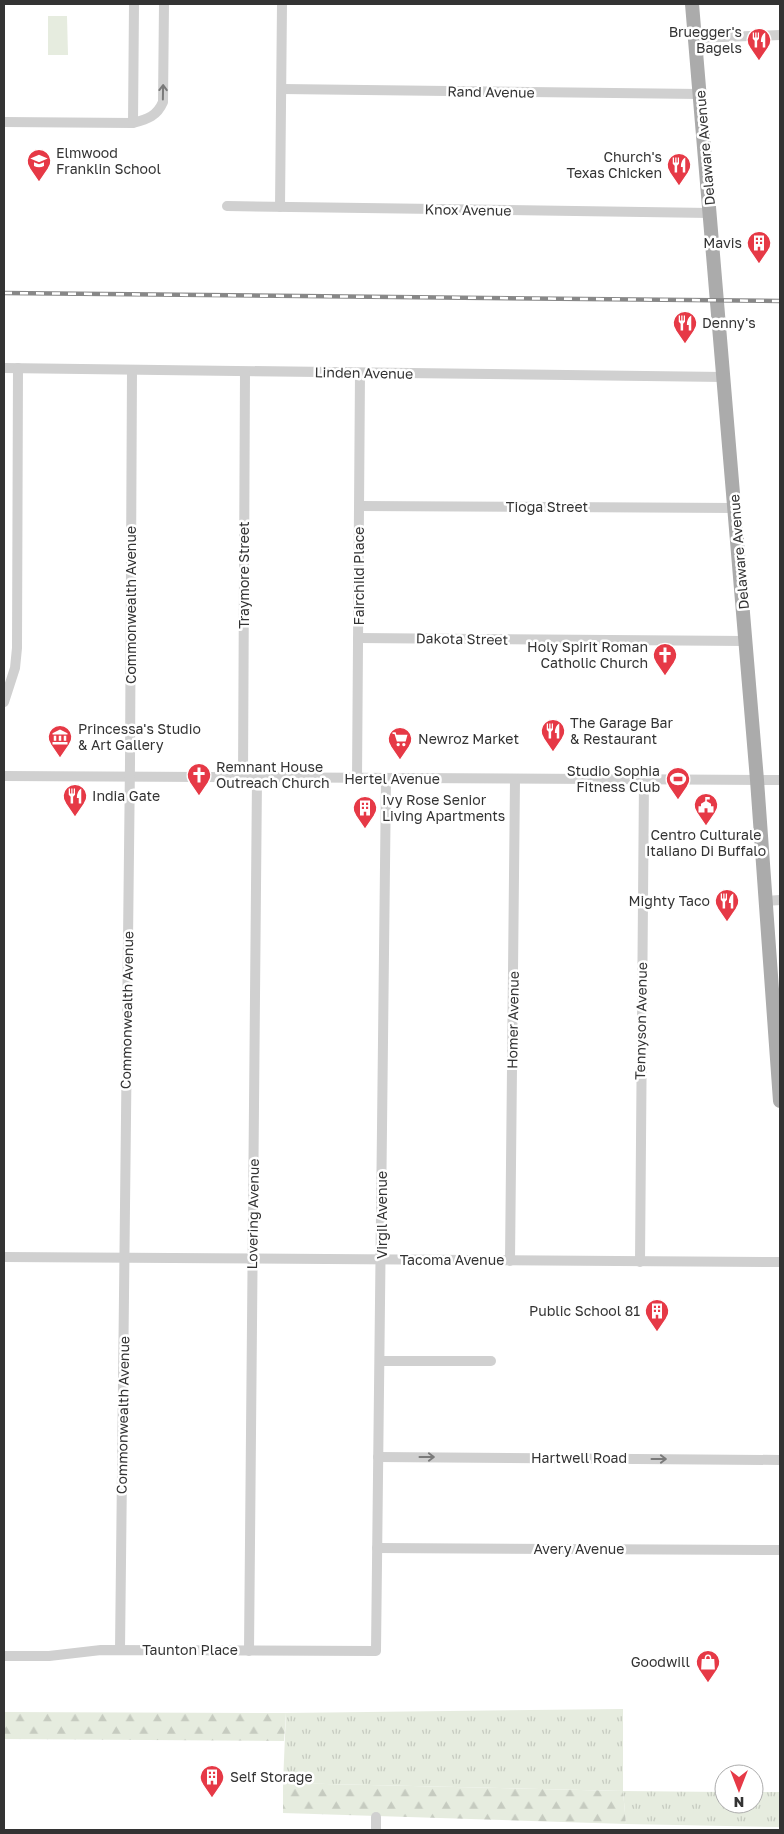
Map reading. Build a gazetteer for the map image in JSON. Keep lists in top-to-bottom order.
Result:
{
  "streets": {
    "main road": ["Delaware Avenue"],
    "street": [
      "Rand Avenue",
      "Knox Avenue",
      "Linden Avenue",
      "Tioga Street",
      "Traymore Street",
      "Fairchild Place",
      "Commonwealth Avenue",
      "Dakota Street",
      "Hertel Avenue",
      "Homer Avenue",
      "Tennyson Avenue",
      "Lovering Avenue",
      "Virgil Avenue",
      "Tacoma Avenue",
      "Hartwell Road",
      "Avery Avenue",
      "Taunton Place"
    ]
  },
  "crossings": [
    ["Rand Avenue", "Delaware Avenue"],
    ["Delaware Avenue", "Knox Avenue"],
    ["Delaware Avenue", "Linden Avenue"],
    ["Delaware Avenue", "Tioga Street"],
    ["Delaware Avenue", "Dakota Street"],
    ["Delaware Avenue", "Hertel Avenue"],
    ["Linden Avenue", "Traymore Street"],
    ["Linden Avenue", "Fairchild Place"],
    ["Linden Avenue", "Commonwealth Avenue"],
    ["Tioga Street", "Fairchild Place"],
    ["Traymore Street", "Hertel Avenue"],
    ["Fairchild Place", "Dakota Street"],
    ["Fairchild Place", "Hertel Avenue"],
    ["Commonwealth Avenue", "Hertel Avenue"],
    ["Commonwealth Avenue", "Tacoma Avenue"],
    ["Commonwealth Avenue", "Taunton Place"],
    ["Hertel Avenue", "Homer Avenue"],
    ["Hertel Avenue", "Tennyson Avenue"],
    ["Hertel Avenue", "Lovering Avenue"],
    ["Hertel Avenue", "Virgil Avenue"],
    ["Homer Avenue", "Tacoma Avenue"],
    ["Tennyson Avenue", "Tacoma Avenue"],
    ["Lovering Avenue", "Tacoma Avenue"],
    ["Lovering Avenue", "Taunton Place"],
    ["Virgil Avenue", "Tacoma Avenue"],
    ["Virgil Avenue", "Hartwell Road"],
    ["Virgil Avenue", "Avery Avenue"],
    ["Virgil Avenue", "Taunton Place"]
  ],
  "one_way": ["Hartwell Road"],
  "places": {
    "restaurant": [
      "Bruegger's Bagels",
      "Church's Texas Chicken",
      "Denny's",
      "The Garage Bar & Restaurant",
      "India Gate",
      "Mighty Taco"
    ],
    "school or university": ["Elmwood Franklin School"],
    "building": [
      "Mavis",
      "Ivy Rose Senior Living Apartments",
      "Public School 81",
      "Self Storage"
    ],
    "church": ["Holy Spirit Roman Catholic Church", "Remnant House Outreach Church"],
    "museum": ["Princessa's Studio & Art Gallery"],
    "supermarket": ["Newroz Market"],
    "sports": ["Studio Sophia Fitness Club"],
    "public building": ["Centro Culturale Italiano Di Buffalo"],
    "shop": ["Goodwill"]
  },
  "north": "bottom"
}
